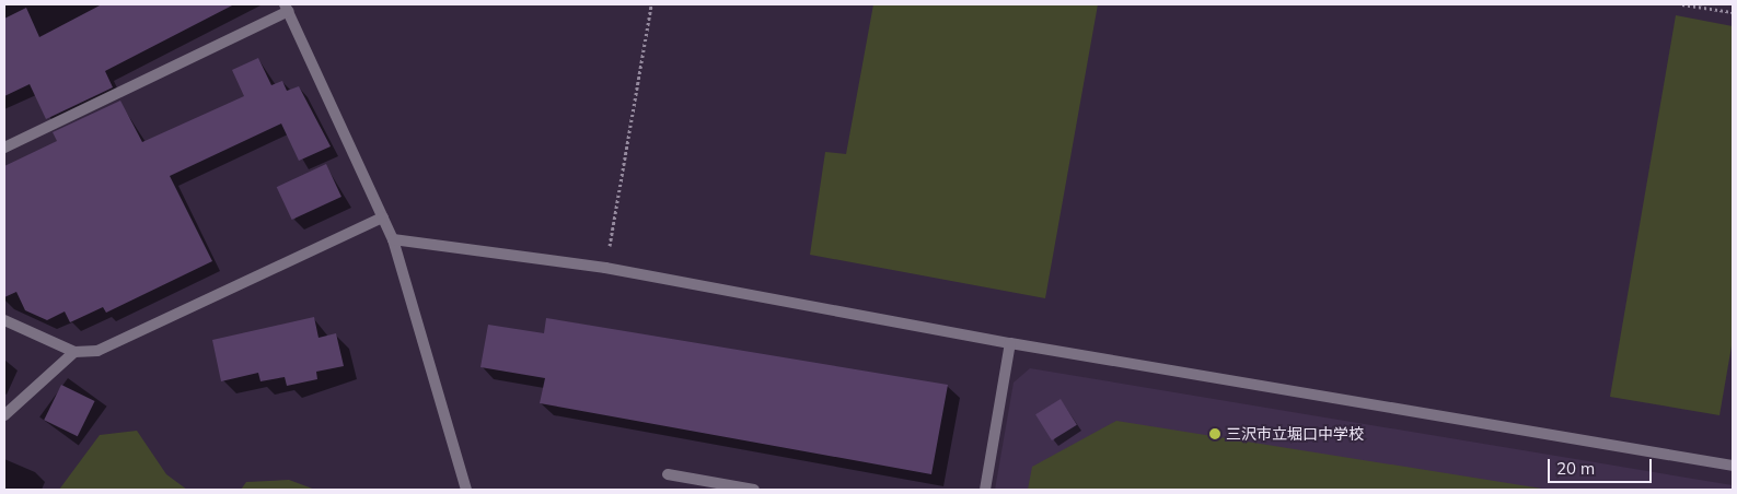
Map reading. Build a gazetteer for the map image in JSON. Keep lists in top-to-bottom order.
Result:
{
  "places": ["三沢市立堀口中学校"],
  "scale_bar": "20 m"
}
